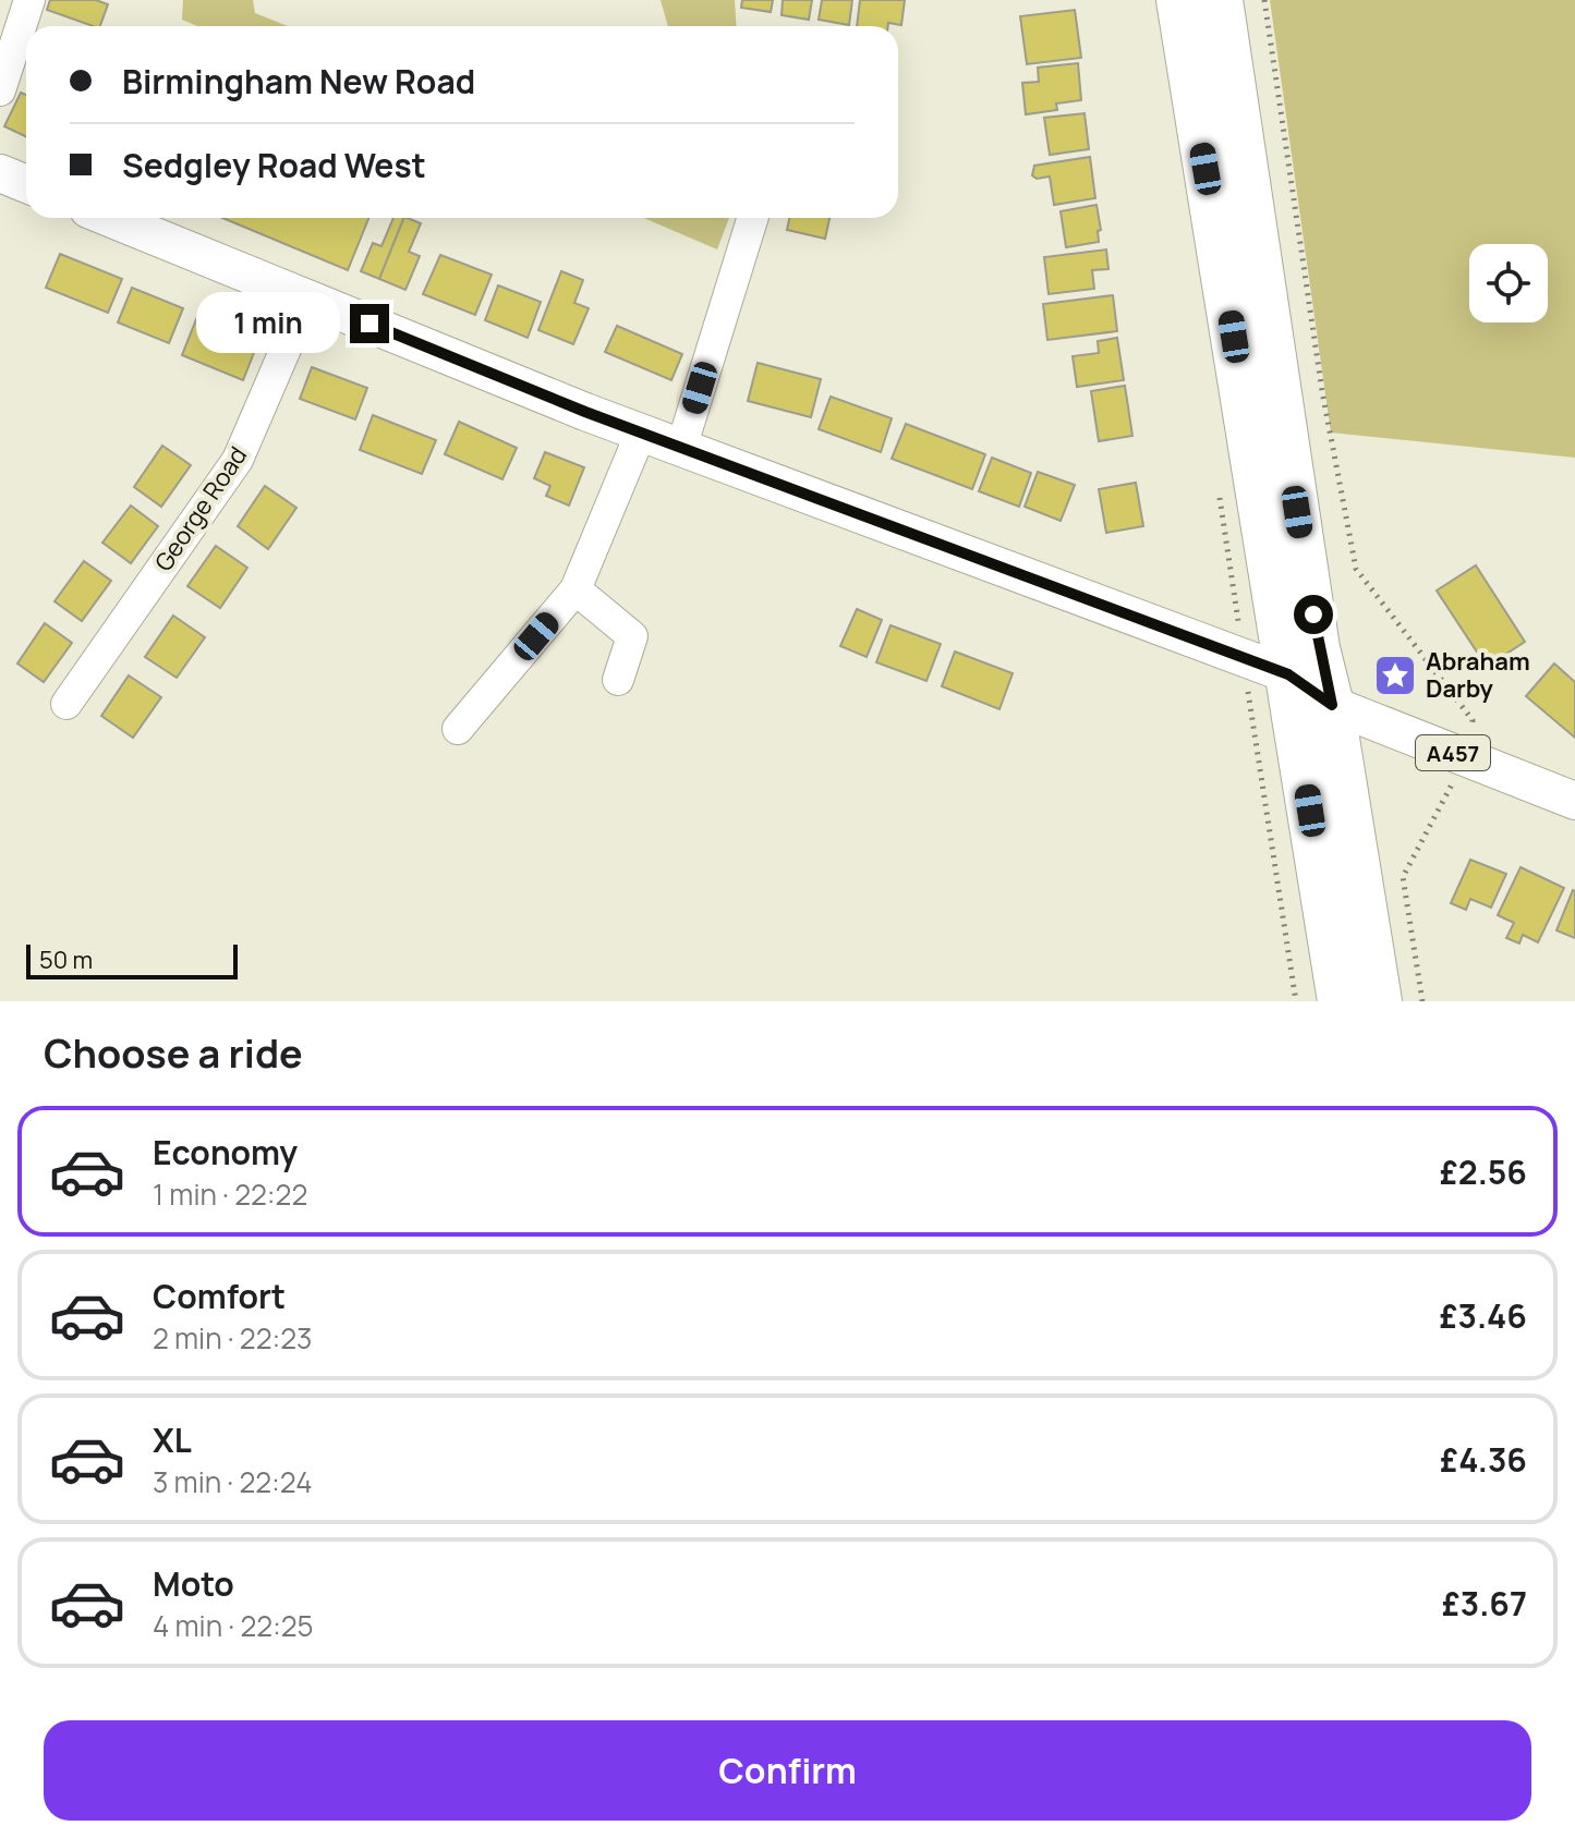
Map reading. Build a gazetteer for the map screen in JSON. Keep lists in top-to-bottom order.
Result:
{
  "streets": {
    "main road": ["A457"],
    "street": ["George Road"]
  },
  "crossings": [
    ["George Road", "A457"]
  ],
  "places": {
    "place": ["Abraham Darby"]
  },
  "scale_bar": "50 m",
  "page": {
    "banner": ["Birmingham New Road", "Sedgley Road West"],
    "bubble": "1 min",
    "scale": "50 m",
    "heading": "Choose a ride",
    "list": [
      {
        "name": "Economy",
        "note": "1 min · 22:22",
        "value": "£2.56"
      },
      {
        "name": "Comfort",
        "note": "2 min · 22:23",
        "value": "£3.46"
      },
      {
        "name": "XL",
        "note": "3 min · 22:24",
        "value": "£4.36"
      },
      {
        "name": "Moto",
        "note": "4 min · 22:25",
        "value": "£3.67"
      }
    ],
    "buttons": "Confirm"
  }
}
